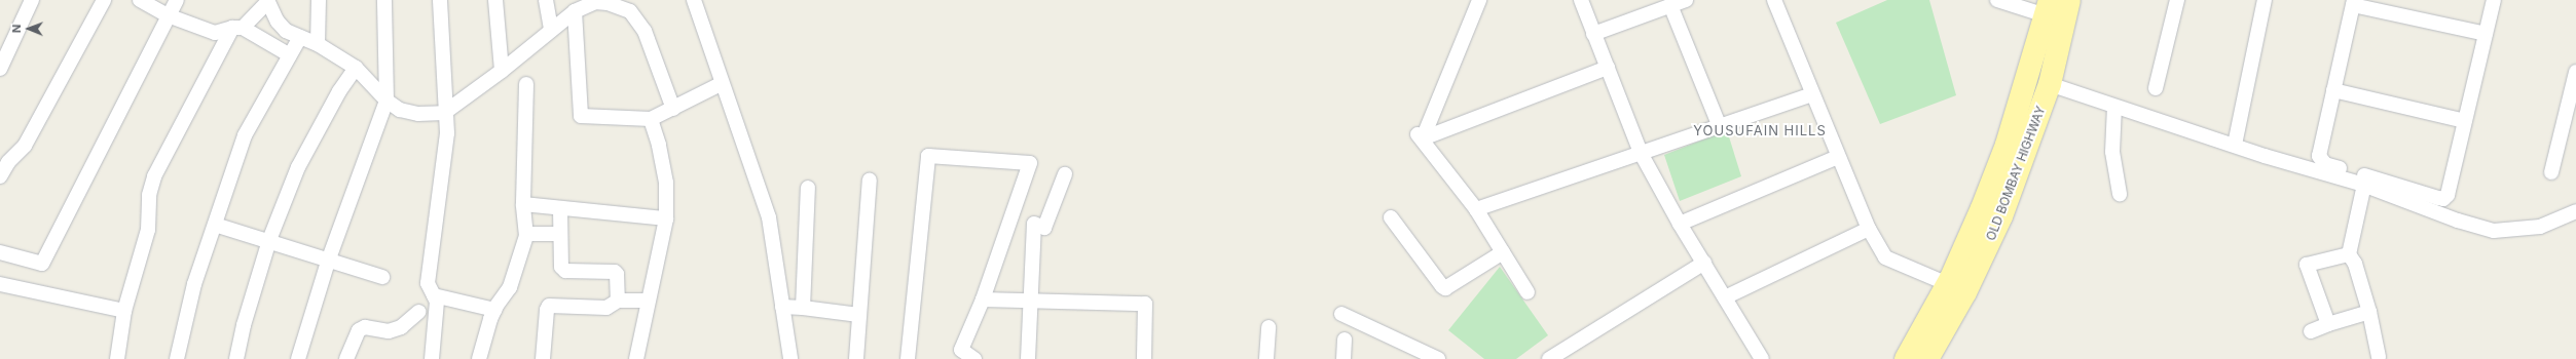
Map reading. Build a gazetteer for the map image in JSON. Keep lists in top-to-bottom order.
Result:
{
  "streets": {
    "main road": ["OLD BOMBAY HIGHWAY"]
  },
  "districts": ["YOUSUFAIN HILLS"],
  "north": "left"
}
